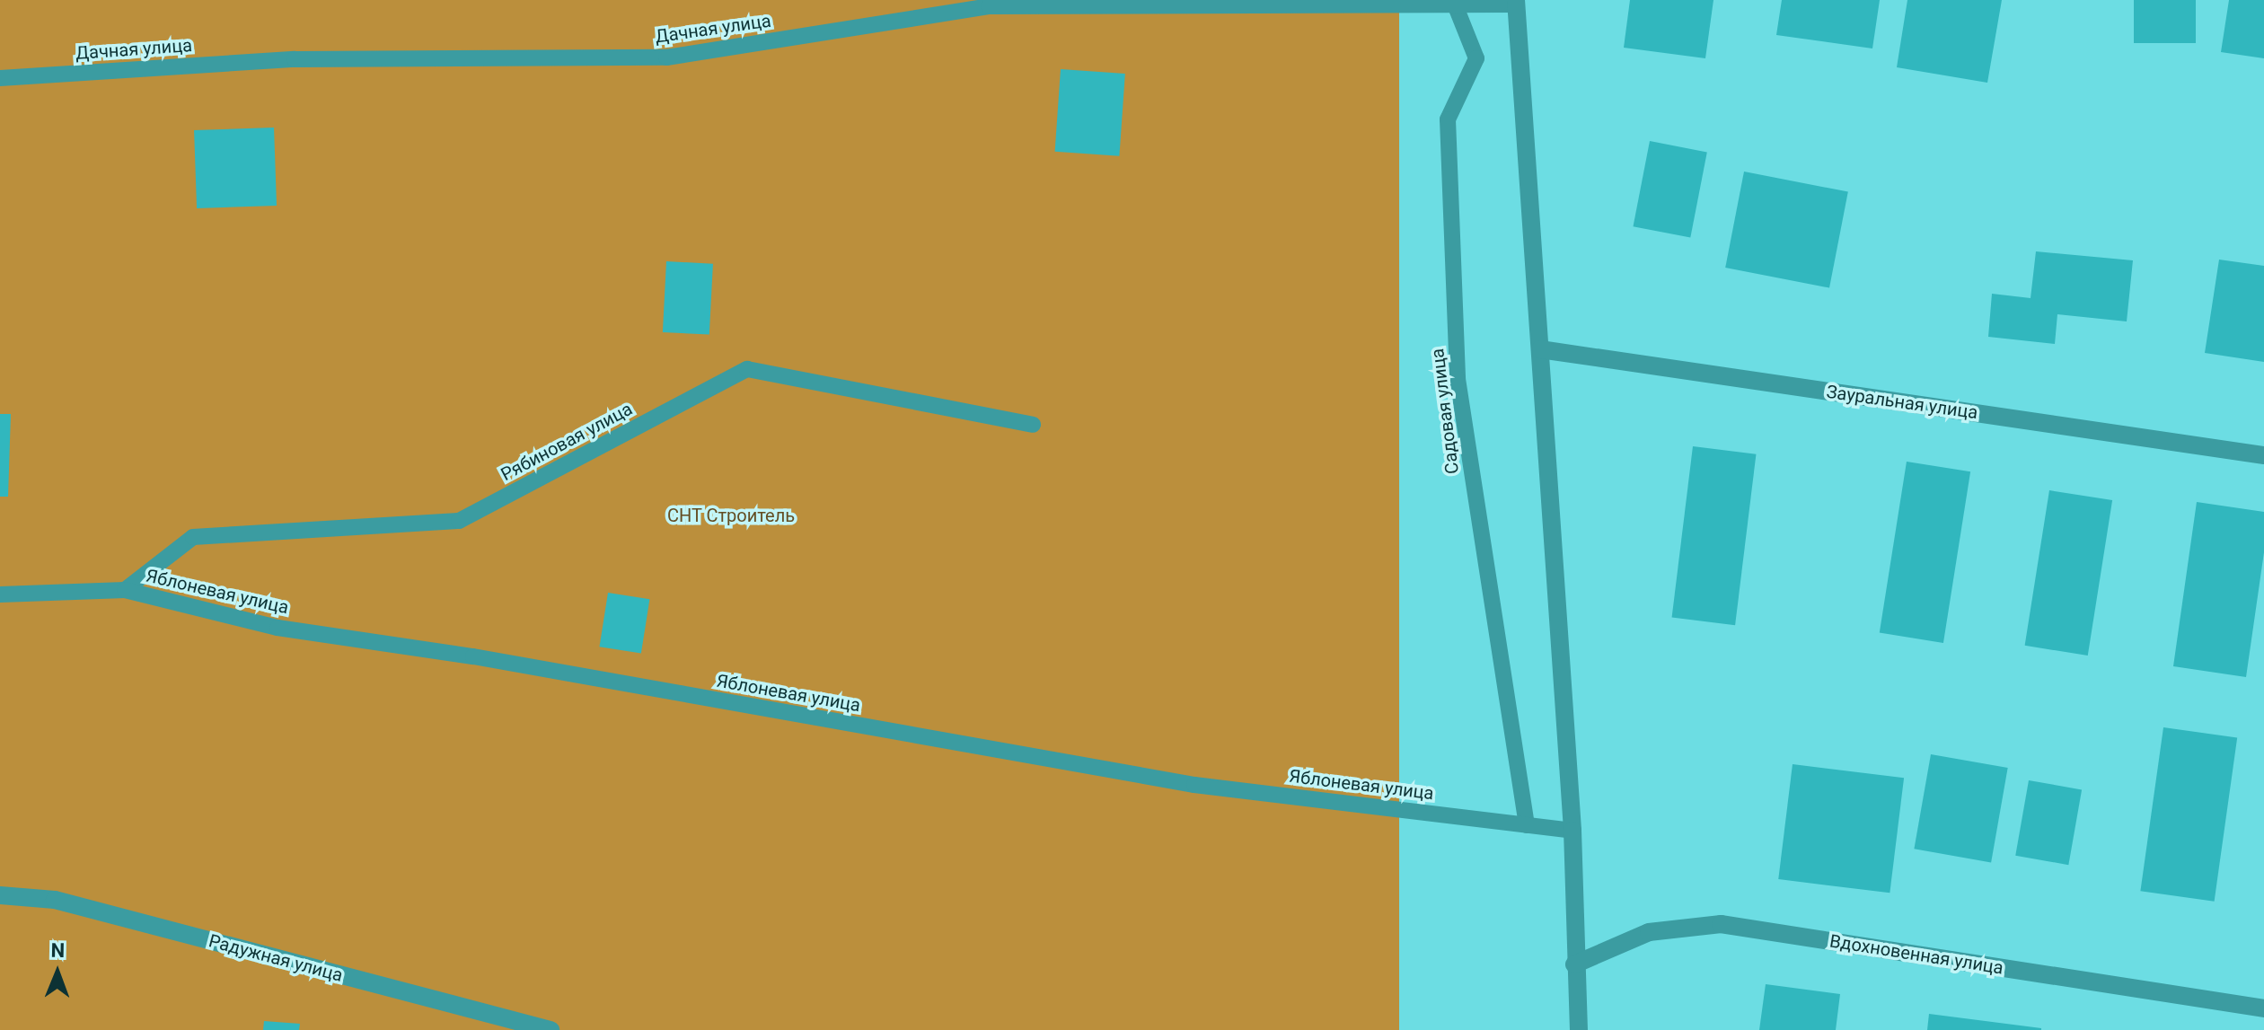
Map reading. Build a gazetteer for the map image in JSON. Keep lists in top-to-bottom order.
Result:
{
  "streets": {
    "street": ["Зауральная улица", "Вдохновенная улица", "Радужная улица"],
    "lane": [
      "Дачная улица",
      "Садовая улица",
      "Рябиновая улица",
      "Яблоневая улица"
    ]
  },
  "crossings": [
    ["Дачная улица", "Садовая улица"],
    ["Садовая улица", "Яблоневая улица"],
    ["Рябиновая улица", "Яблоневая улица"]
  ],
  "parks": ["СНТ Строитель"],
  "north": "top"
}
